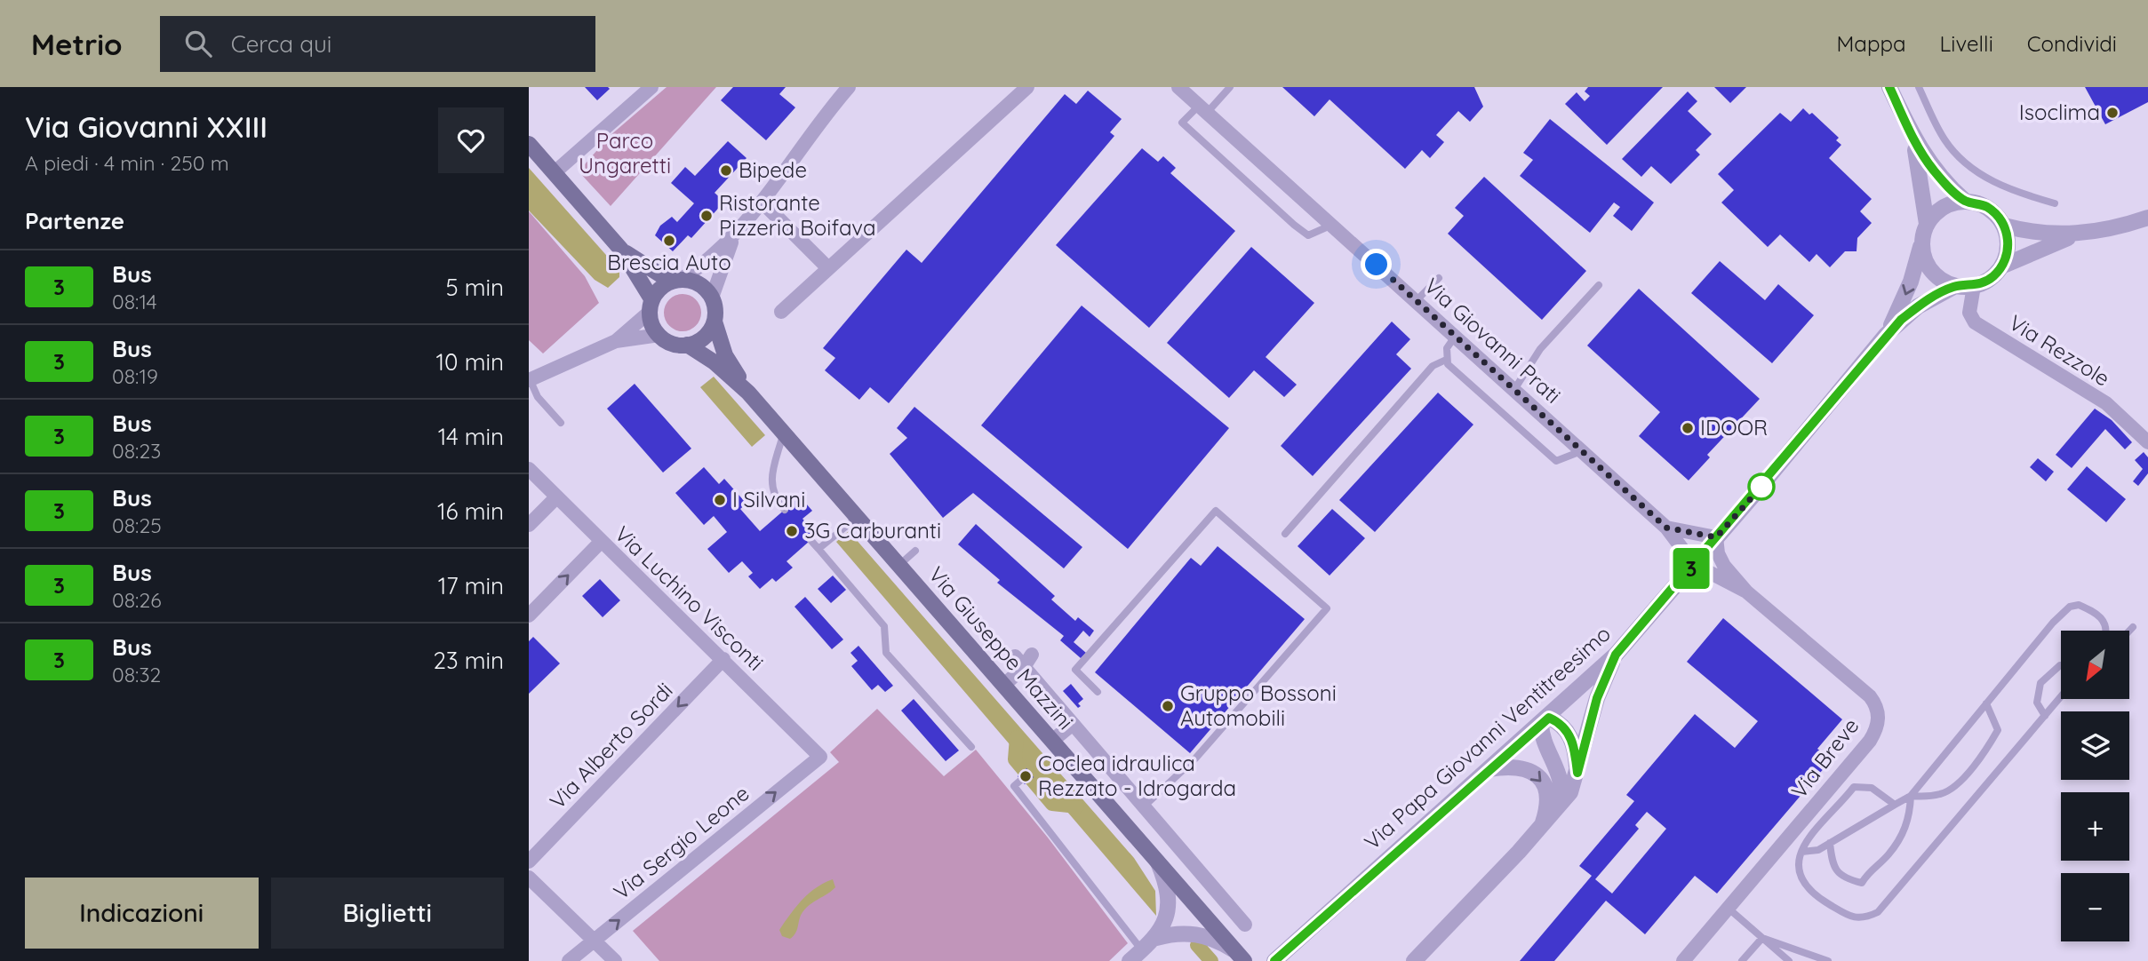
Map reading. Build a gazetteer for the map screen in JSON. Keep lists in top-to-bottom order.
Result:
{
  "streets": {
    "main road": ["Via Giuseppe Mazzini"],
    "street": [
      "Via Giovanni Prati",
      "Via Rezzole",
      "Via Luchino Visconti",
      "Via Papa Giovanni Ventitreesimo",
      "Via Alberto Sordi",
      "Via Breve",
      "Via Sergio Leone"
    ]
  },
  "crossings": [
    ["Via Giovanni Prati", "Via Papa Giovanni Ventitreesimo"],
    ["Via Rezzole", "Via Papa Giovanni Ventitreesimo"],
    ["Via Luchino Visconti", "Via Alberto Sordi"],
    ["Via Luchino Visconti", "Via Sergio Leone"]
  ],
  "one_way": ["Via Alberto Sordi", "Via Sergio Leone"],
  "parks": ["Parco Ungaretti"],
  "places": [
    "Isoclima",
    "Bipede",
    "Ristorante Pizzeria Boifava",
    "Brescia Auto",
    "IDOOR",
    "I Silvani",
    "3G Carburanti",
    "Gruppo Bossoni Automobili",
    "Coclea idraulica Rezzato - Idrogarda"
  ],
  "lines": ["bus line 3"],
  "north": "bottom left",
  "page": {
    "header": "Metrio",
    "search": "Cerca qui",
    "nav": ["Mappa", "Livelli", "Condividi"],
    "heading": [
      ["Via Giovanni XXIII", "A piedi · 4 min · 250 m"],
      "Partenze"
    ],
    "on_map": "3",
    "list": [
      {
        "mark": "3",
        "name": "Bus",
        "note": "08:14",
        "value": "5 min"
      },
      {
        "mark": "3",
        "name": "Bus",
        "note": "08:19",
        "value": "10 min"
      },
      {
        "mark": "3",
        "name": "Bus",
        "note": "08:23",
        "value": "14 min"
      },
      {
        "mark": "3",
        "name": "Bus",
        "note": "08:25",
        "value": "16 min"
      },
      {
        "mark": "3",
        "name": "Bus",
        "note": "08:26",
        "value": "17 min"
      },
      {
        "mark": "3",
        "name": "Bus",
        "note": "08:32",
        "value": "23 min"
      }
    ],
    "map_buttons": ["+", "−"],
    "buttons": ["Indicazioni", "Biglietti"]
  }
}
